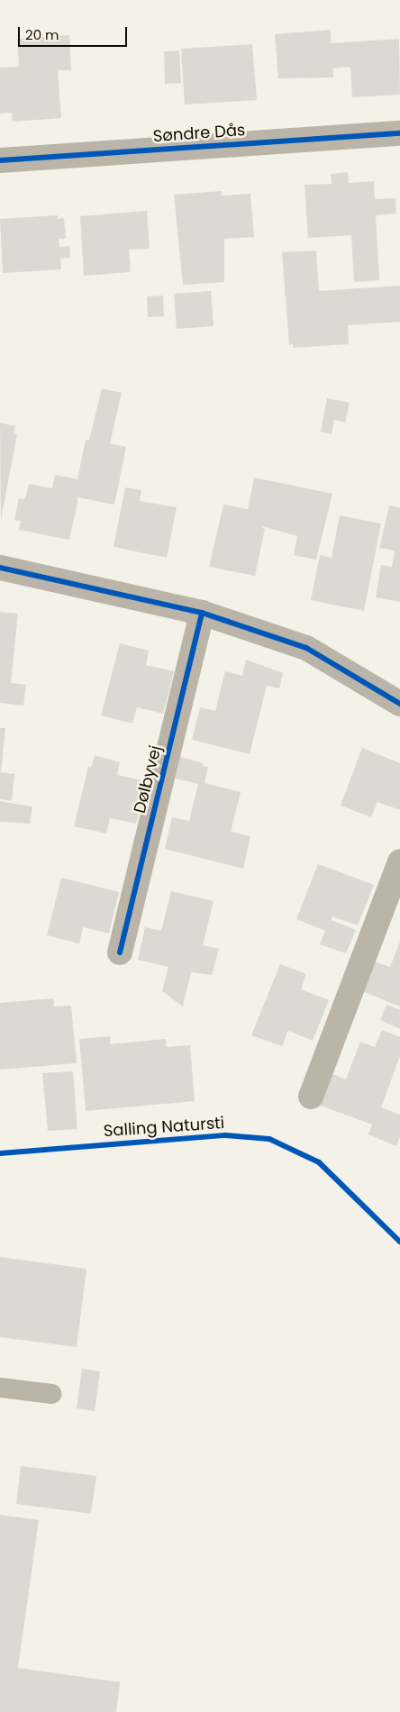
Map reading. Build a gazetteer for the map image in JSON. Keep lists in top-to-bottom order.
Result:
{
  "streets": {
    "street": ["Søndre Dås", "Dølbyvej"],
    "cycle path": ["Salling Natursti"]
  },
  "scale_bar": "20 m"
}
